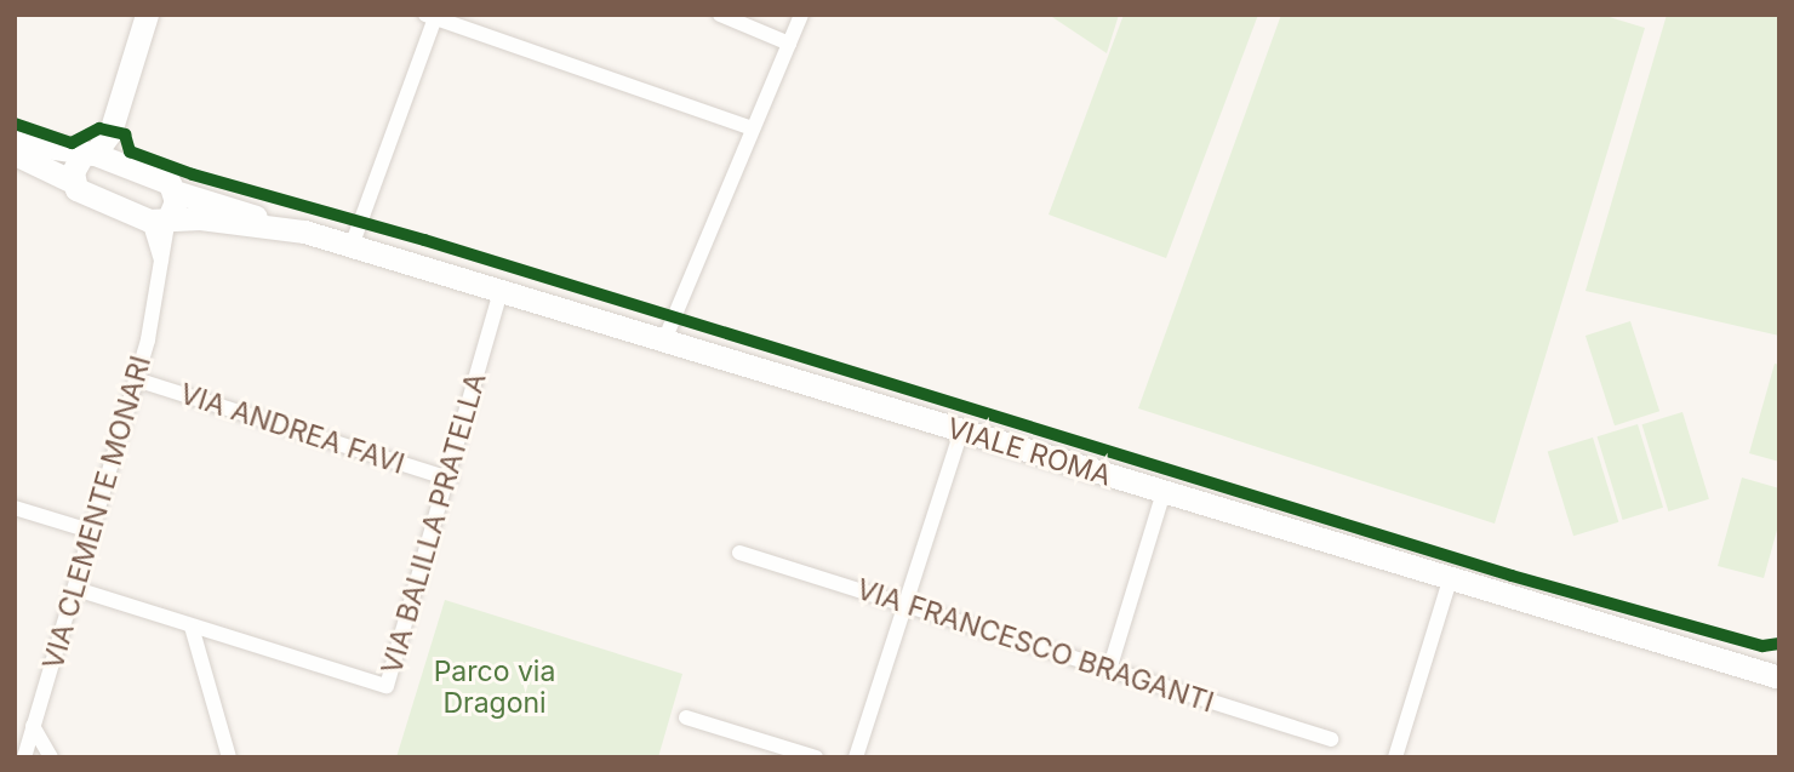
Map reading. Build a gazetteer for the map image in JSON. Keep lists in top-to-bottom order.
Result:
{
  "streets": {
    "main road": ["VIALE ROMA"],
    "street": [
      "VIA ANDREA FAVI",
      "VIA CLEMENTE MONARI",
      "VIA BALILLA PRATELLA",
      "VIA FRANCESCO BRAGANTI"
    ]
  },
  "crossings": [
    ["VIA ANDREA FAVI", "VIA CLEMENTE MONARI"],
    ["VIA ANDREA FAVI", "VIA BALILLA PRATELLA"],
    ["VIALE ROMA", "VIA CLEMENTE MONARI"],
    ["VIALE ROMA", "VIA BALILLA PRATELLA"],
    ["VIA CLEMENTE MONARI", "VIA BALILLA PRATELLA"]
  ],
  "parks": ["Parco via Dragoni"]
}
